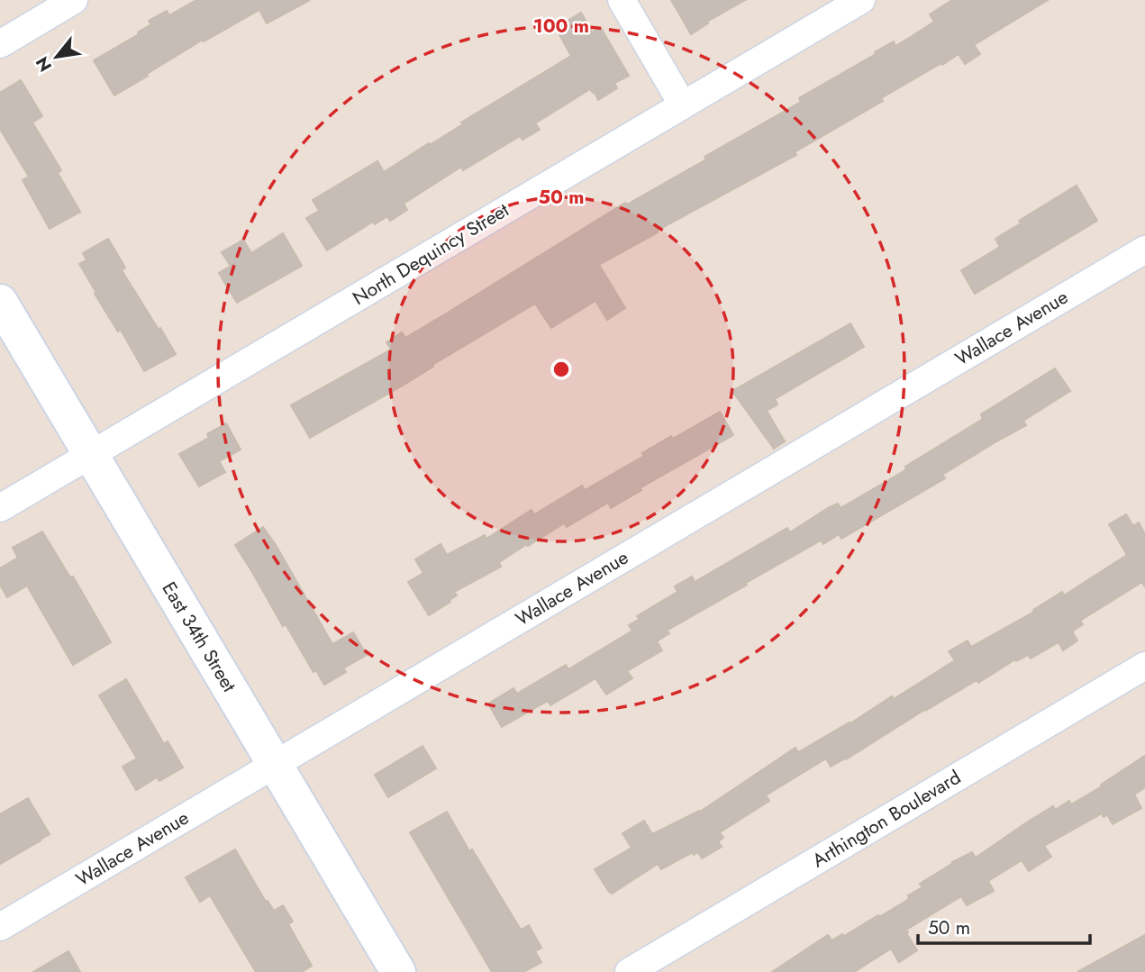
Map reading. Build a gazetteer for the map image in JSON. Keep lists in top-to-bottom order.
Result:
{
  "streets": {
    "main road": ["East 34th Street"],
    "street": ["North Dequincy Street", "Wallace Avenue", "Arthington Boulevard"]
  },
  "crossings": [
    ["North Dequincy Street", "East 34th Street"],
    ["Wallace Avenue", "East 34th Street"]
  ],
  "scale_bar": "50 m",
  "north": "bottom left",
  "rings": ["100 m", "50 m"]
}
